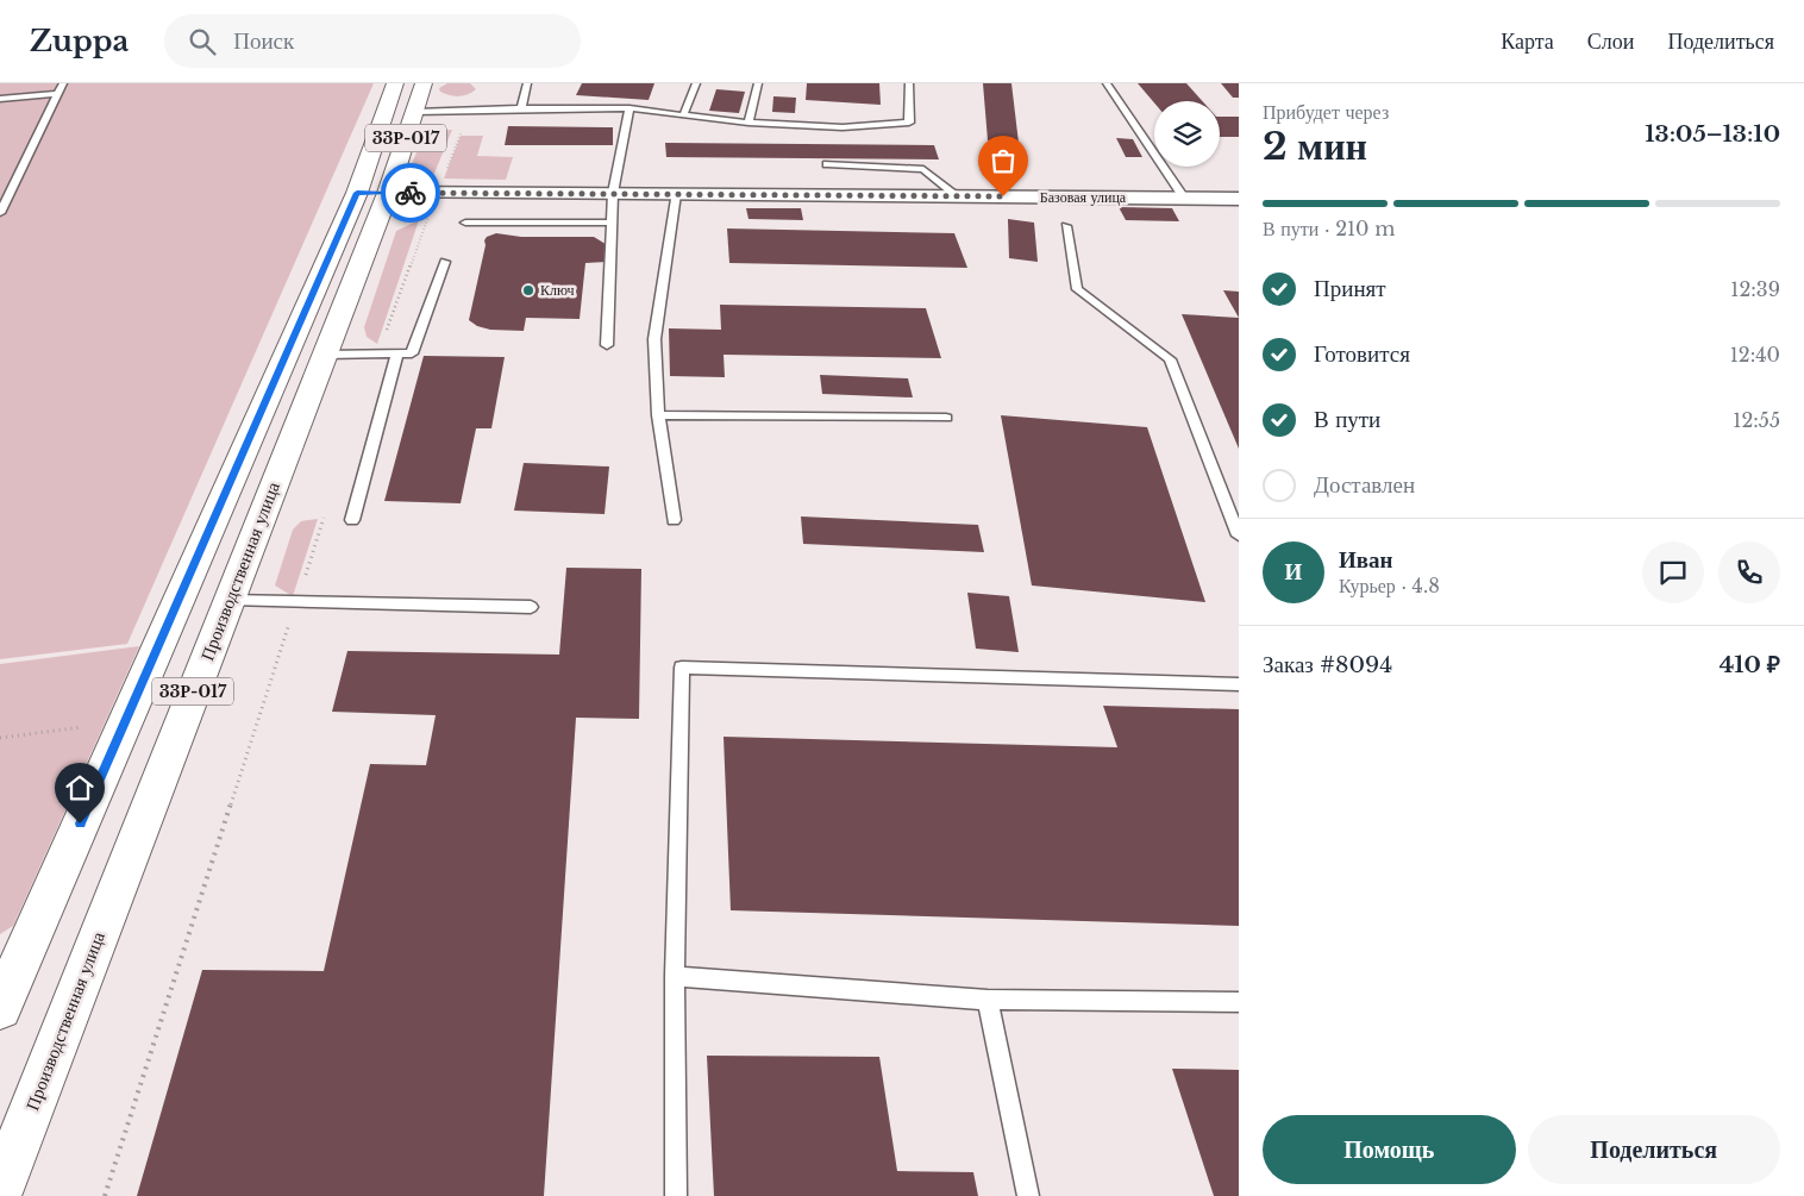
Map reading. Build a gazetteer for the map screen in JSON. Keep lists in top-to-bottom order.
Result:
{
  "streets": {
    "highway": ["33Р-017", "Производственная улица"],
    "street": ["Базовая улица"]
  },
  "crossings": [
    ["Базовая улица", "Производственная улица"]
  ],
  "places": ["Ключ"],
  "page": {
    "header": "Zuppa",
    "search": "Поиск",
    "nav": ["Карта", "Слои", "Поделиться"],
    "heading": ["2 мин", "Прибудет через", "13:05–13:10"],
    "panel": [
      "Иван",
      "Курьер · 4.8",
      "Заказ #8094",
      "410 ₽"
    ],
    "bar": "В пути · 210 m",
    "list": [
      ["Принят", "12:39"],
      ["Готовится", "12:40"],
      ["В пути", "12:55"],
      "Доставлен"
    ],
    "round": "И",
    "buttons": ["Помощь", "Поделиться"]
  }
}
